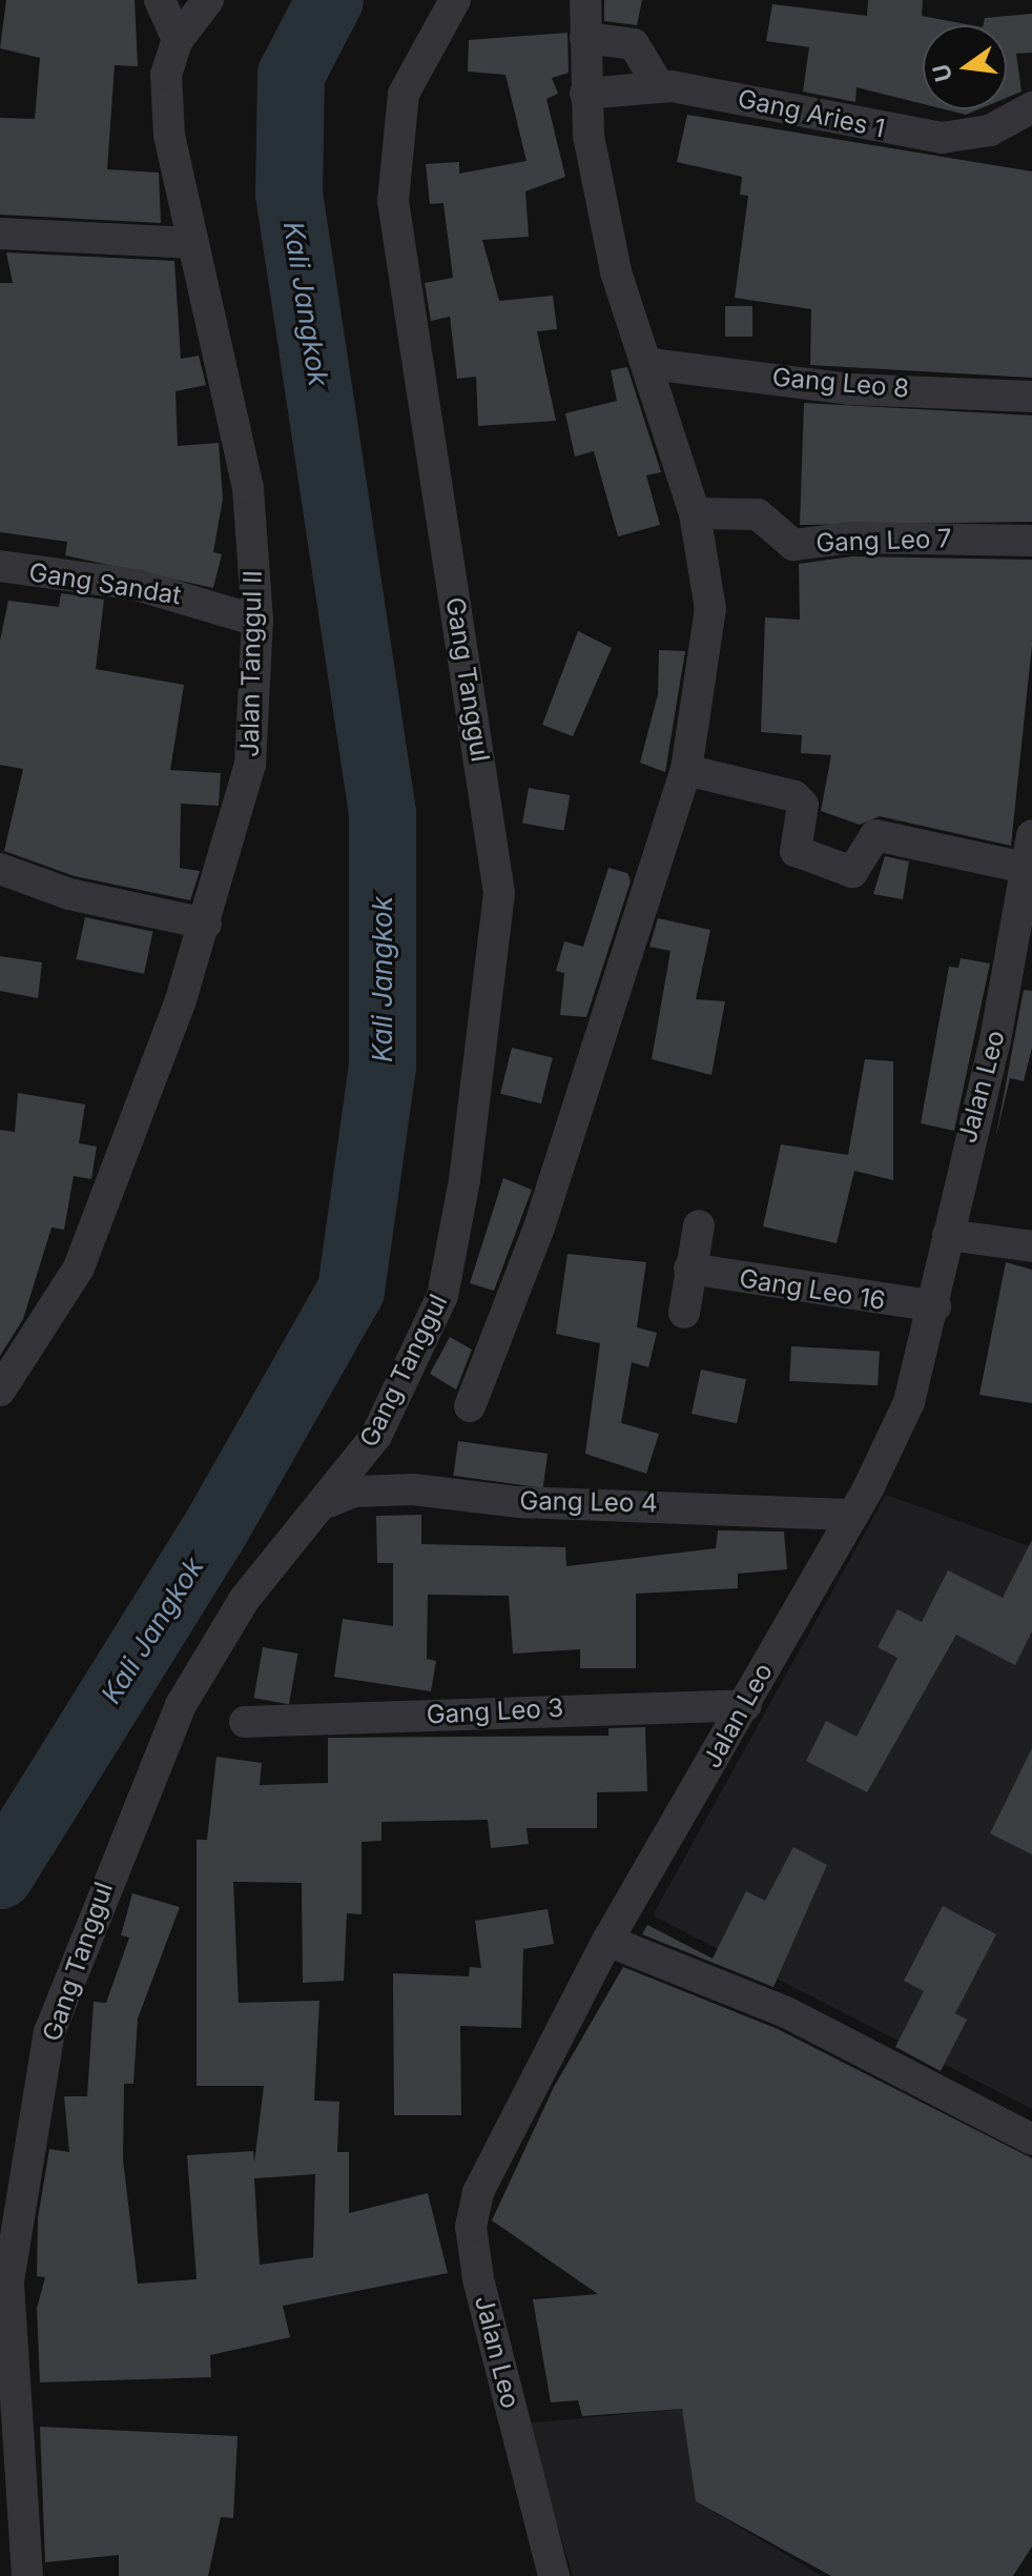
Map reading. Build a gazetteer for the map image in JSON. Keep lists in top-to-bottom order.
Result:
{
  "streets": {
    "street": [
      "Gang Aries 1",
      "Gang Leo 8",
      "Gang Leo 7",
      "Gang Sandat",
      "Jalan Tanggul II",
      "Gang Tanggul",
      "Jalan Leo",
      "Gang Leo 16",
      "Gang Leo 4",
      "Gang Leo 3"
    ]
  },
  "crossings": [
    ["Gang Sandat", "Jalan Tanggul II"],
    ["Gang Tanggul", "Gang Leo 4"],
    ["Jalan Leo", "Gang Leo 16"],
    ["Jalan Leo", "Gang Leo 4"],
    ["Jalan Leo", "Gang Leo 3"]
  ],
  "water": ["Kali Jangkok"],
  "north": "left"
}
